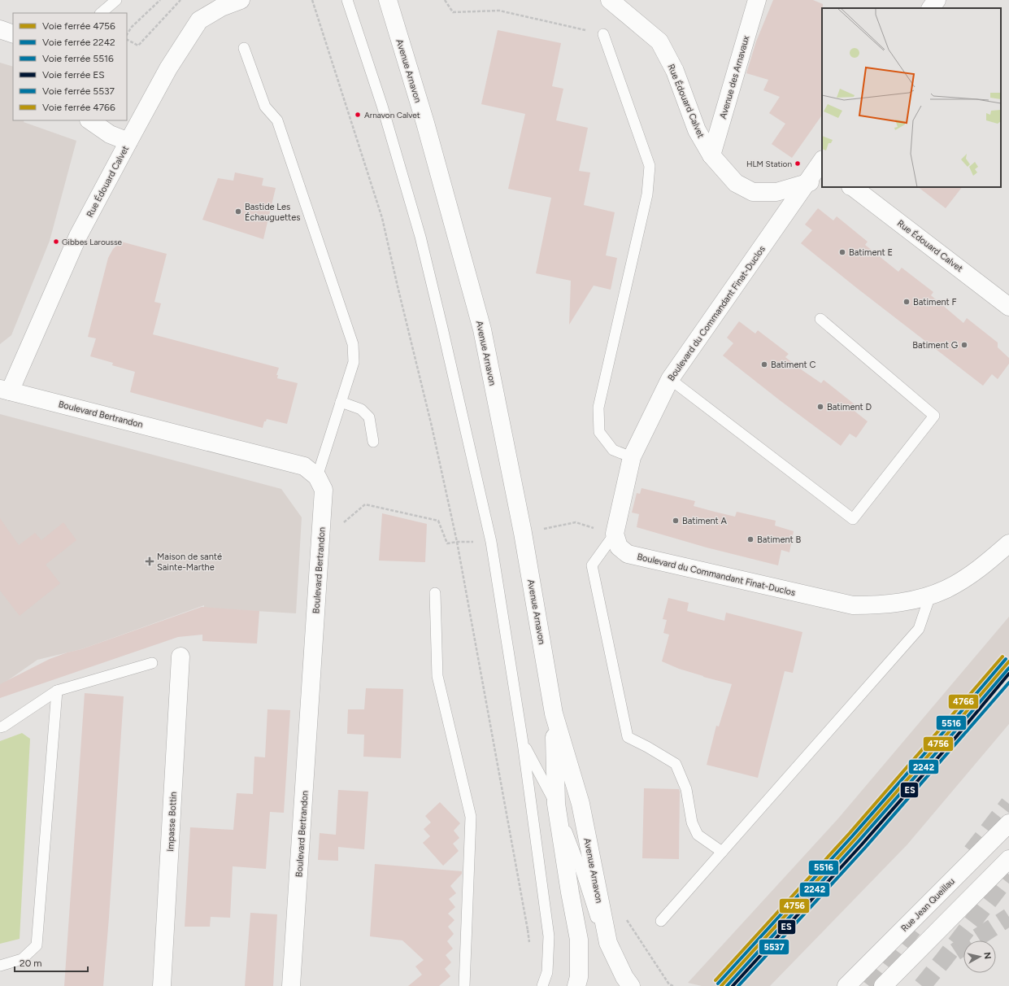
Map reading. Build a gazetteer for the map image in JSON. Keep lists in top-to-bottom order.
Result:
{
  "streets": {
    "street": [
      "Avenue Arnavon",
      "Avenue des Arnavaux",
      "Rue Édouard Calvet",
      "Boulevard du Commandant Finat-Duclos",
      "Boulevard Bertrandon",
      "Impasse Bottin",
      "Rue Jean Queillau"
    ]
  },
  "crossings": [
    ["Avenue des Arnavaux", "Rue Édouard Calvet"],
    ["Rue Édouard Calvet", "Boulevard du Commandant Finat-Duclos"],
    ["Rue Édouard Calvet", "Boulevard Bertrandon"]
  ],
  "places": {
    "other": [
      "Arnavon Calvet",
      "HLM Station",
      "Bastide Les Échauguettes",
      "Gibbes Larousse",
      "Batiment E",
      "Batiment F",
      "Batiment G",
      "Batiment C",
      "Batiment D",
      "Batiment A",
      "Batiment B"
    ],
    "health": ["Maison de santé Sainte-Marthe"]
  },
  "lines": [
    "rail line 4766",
    "rail line 5516",
    "rail line 4756",
    "rail line 2242",
    "rail line ES",
    "rail line 5537"
  ],
  "legend": [
    "Voie ferrée 4756",
    "Voie ferrée 2242",
    "Voie ferrée 5516",
    "Voie ferrée ES",
    "Voie ferrée 5537",
    "Voie ferrée 4766"
  ],
  "scale_bar": "20 m",
  "north": "right"
}
